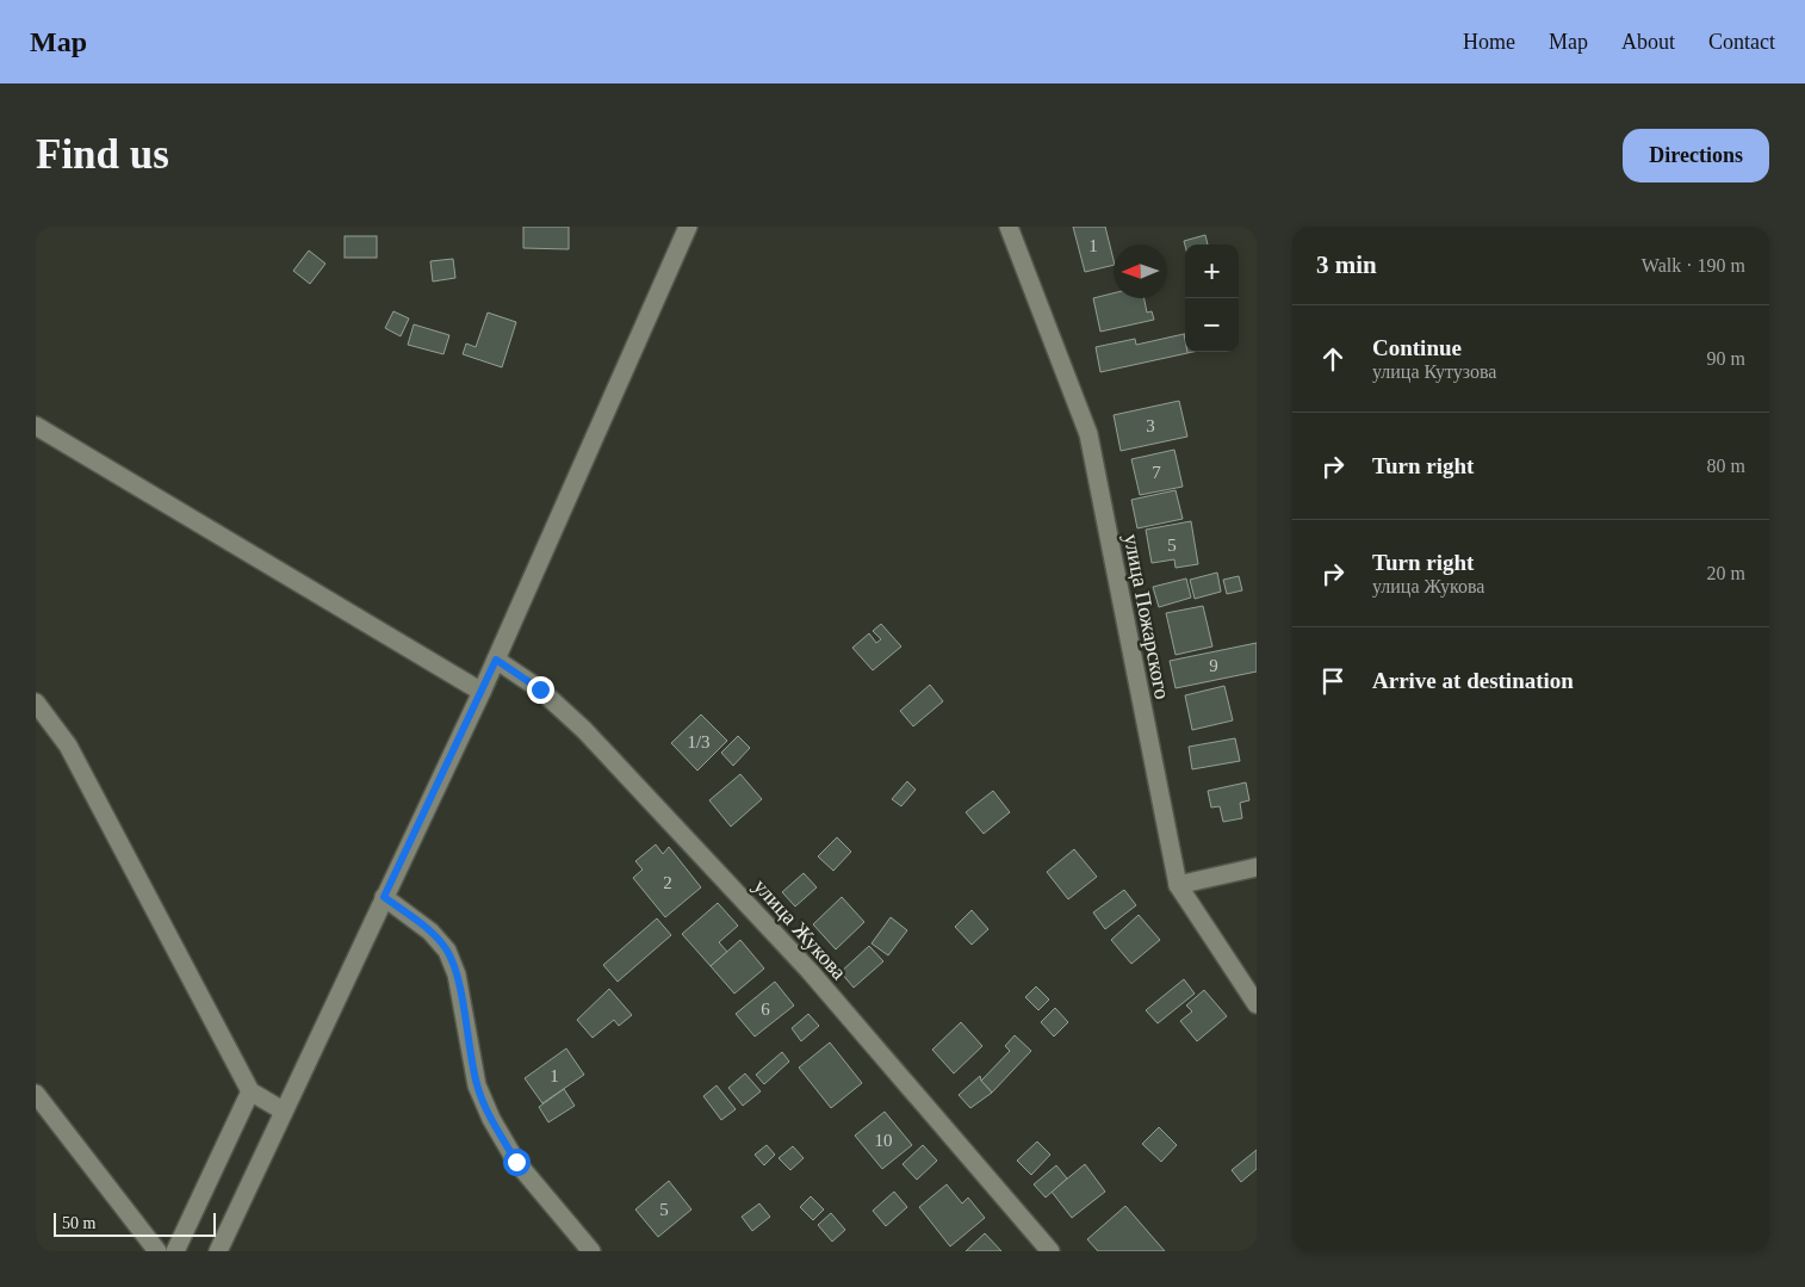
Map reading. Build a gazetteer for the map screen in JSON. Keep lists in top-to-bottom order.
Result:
{
  "streets": {
    "street": ["улица Пожарского", "улица Жукова"]
  },
  "house_numbers": [
    "1",
    "3",
    "7",
    "5",
    "9",
    "1/3",
    "2",
    "6",
    "1",
    "10",
    "5"
  ],
  "scale_bar": "50 m",
  "north": "left",
  "page": {
    "header": "Map",
    "nav": [
      "Home",
      "Map",
      "About",
      "Contact"
    ],
    "buttons": "Directions",
    "title": "Find us",
    "heading": ["3 min", "Walk · 190 m"],
    "map_buttons": ["+", "−"],
    "list": [
      ["Continue", "улица Кутузова", "90 m"],
      ["Turn right", "80 m"],
      ["Turn right", "улица Жукова", "20 m"],
      "Arrive at destination"
    ],
    "scale": "50 m"
  }
}
